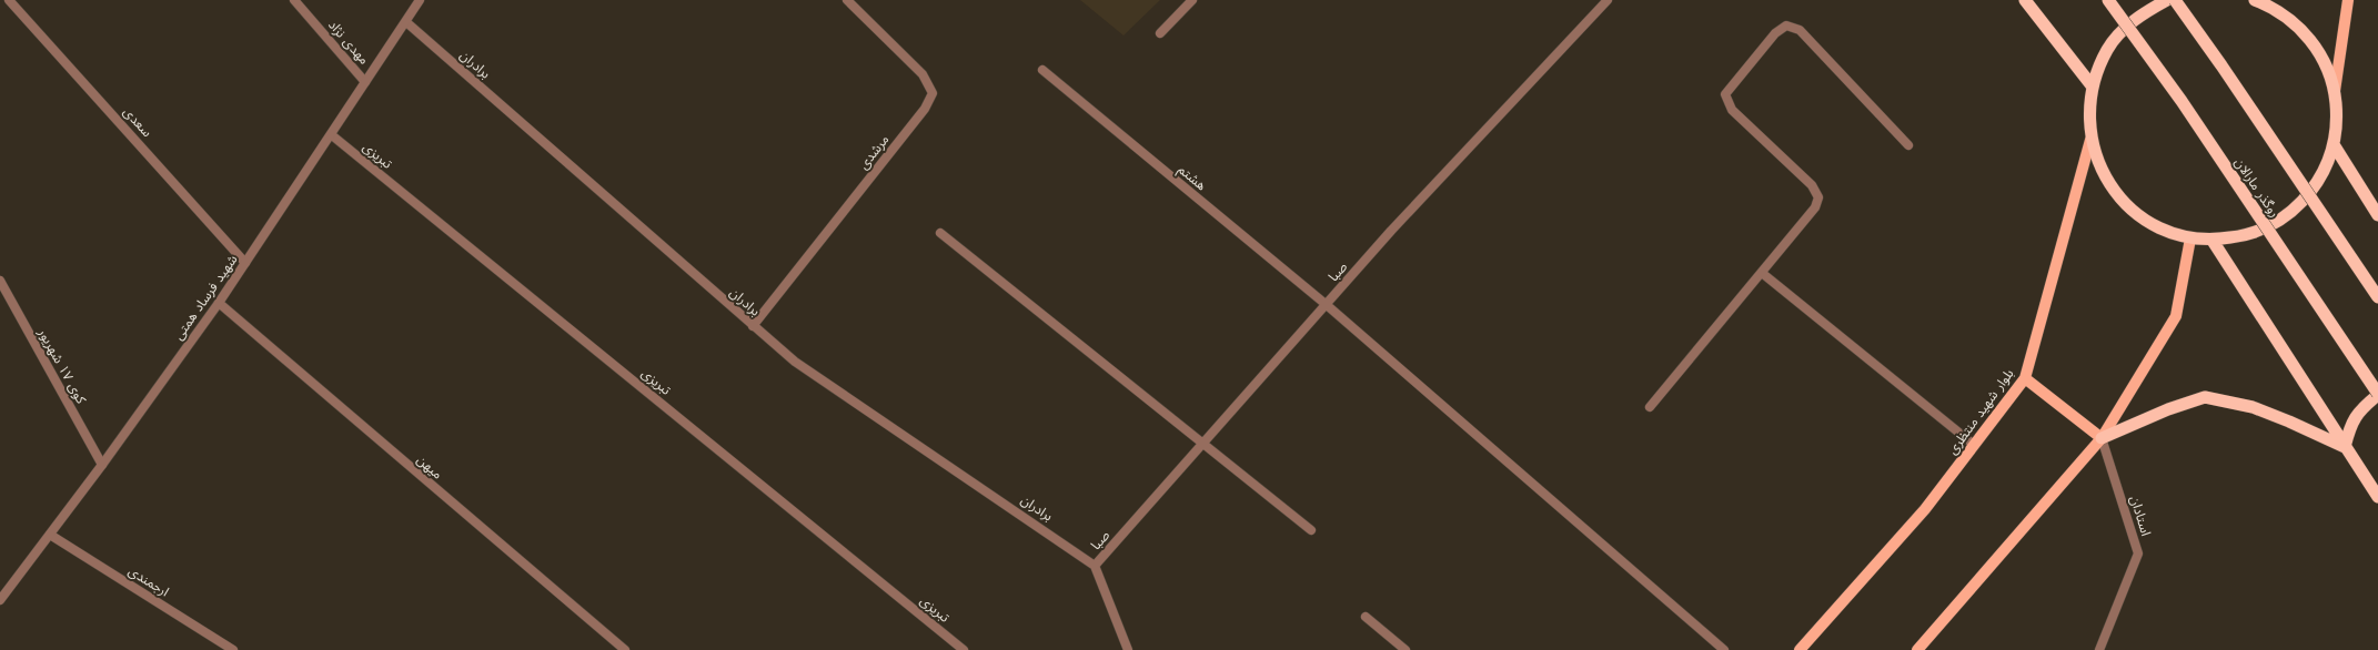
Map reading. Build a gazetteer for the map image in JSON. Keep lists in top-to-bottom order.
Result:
{
  "streets": {
    "highway": ["روگذر مارالان"],
    "main road": ["بلوار شهید منتظری"],
    "street": [
      "مهدی نژاد",
      "برادران",
      "سعدی",
      "مرشدی",
      "تبریزی",
      "هشتم",
      "صبا",
      "شهید فرساد همتی",
      "کوی ۱۷ شهریور",
      "میهن",
      "استادان",
      "ارجمندی"
    ]
  },
  "crossings": [
    ["مهدی نژاد", "شهید فرساد همتی"],
    ["برادران", "مرشدی"],
    ["برادران", "صبا"],
    ["برادران", "شهید فرساد همتی"],
    ["سعدی", "شهید فرساد همتی"],
    ["تبریزی", "شهید فرساد همتی"],
    ["هشتم", "صبا"],
    ["شهید فرساد همتی", "کوی ۱۷ شهریور"],
    ["شهید فرساد همتی", "میهن"],
    ["شهید فرساد همتی", "ارجمندی"]
  ]
}
